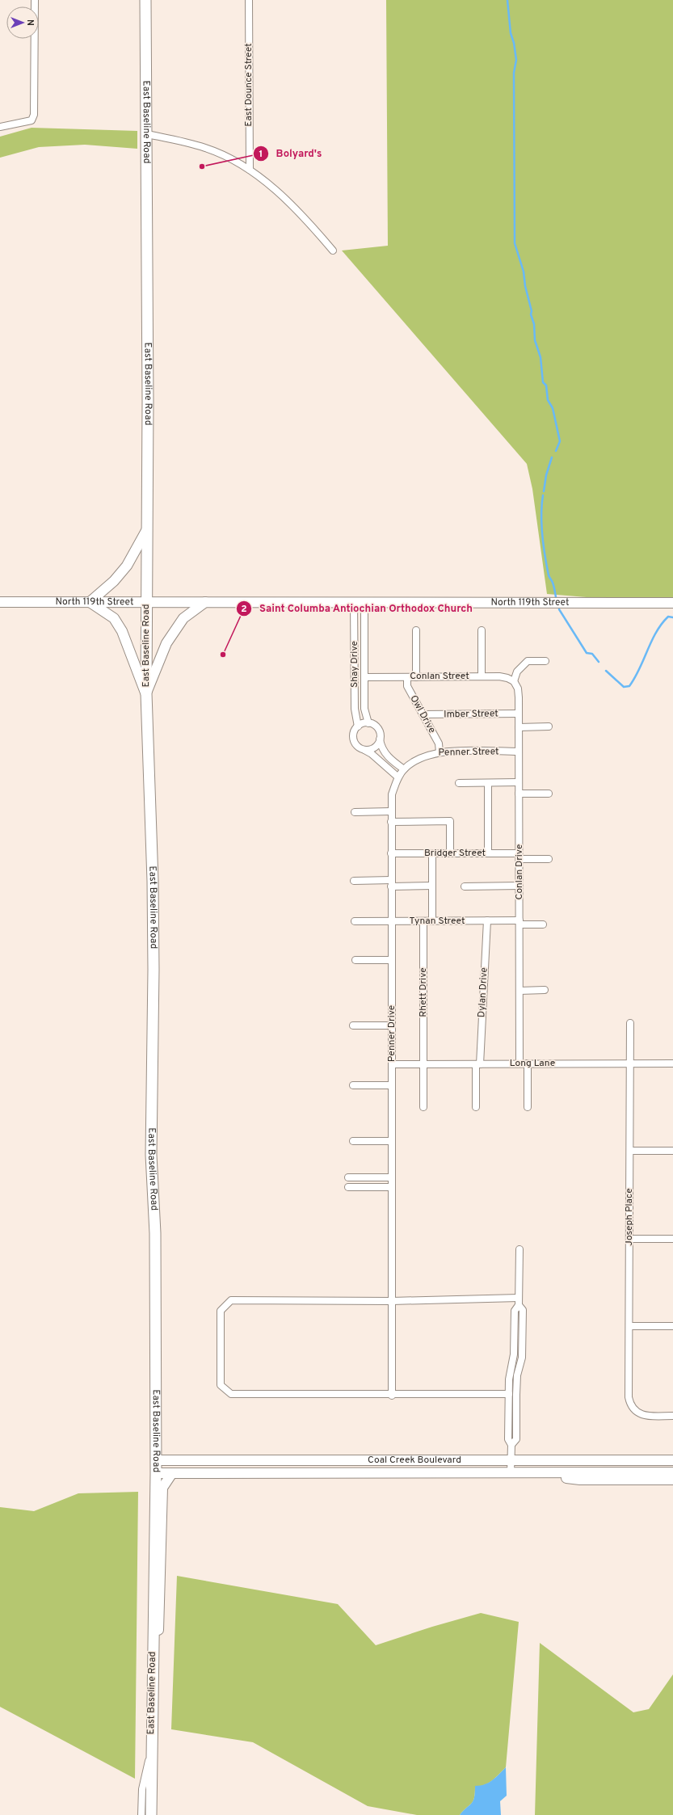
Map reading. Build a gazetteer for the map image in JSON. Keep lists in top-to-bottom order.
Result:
{
  "streets": {
    "main road": ["East Baseline Road", "North 119th Street", "Coal Creek Boulevard"],
    "street": [
      "East Dounce Street",
      "Shay Drive",
      "Conlan Street",
      "Owl Drive",
      "Imber Street",
      "Penner Street",
      "Bridger Street",
      "Conlan Drive",
      "Tynan Street",
      "Rhett Drive",
      "Dylan Drive",
      "Penner Drive",
      "Long Lane",
      "Joseph Place"
    ]
  },
  "crossings": [
    ["East Baseline Road", "North 119th Street"],
    ["East Baseline Road", "Coal Creek Boulevard"],
    ["North 119th Street", "Shay Drive"],
    ["Shay Drive", "Conlan Street"],
    ["Shay Drive", "Penner Drive"],
    ["Conlan Street", "Owl Drive"],
    ["Conlan Street", "Conlan Drive"],
    ["Owl Drive", "Imber Street"],
    ["Owl Drive", "Penner Street"],
    ["Imber Street", "Conlan Drive"],
    ["Penner Street", "Conlan Drive"],
    ["Penner Street", "Penner Drive"],
    ["Bridger Street", "Conlan Drive"],
    ["Bridger Street", "Penner Drive"],
    ["Conlan Drive", "Tynan Street"],
    ["Conlan Drive", "Long Lane"],
    ["Tynan Street", "Rhett Drive"],
    ["Tynan Street", "Dylan Drive"],
    ["Tynan Street", "Penner Drive"],
    ["Rhett Drive", "Long Lane"],
    ["Dylan Drive", "Long Lane"],
    ["Penner Drive", "Long Lane"],
    ["Long Lane", "Joseph Place"]
  ],
  "places": ["Bolyard's", "Saint Columba Antiochian Orthodox Church"],
  "north": "right"
}
